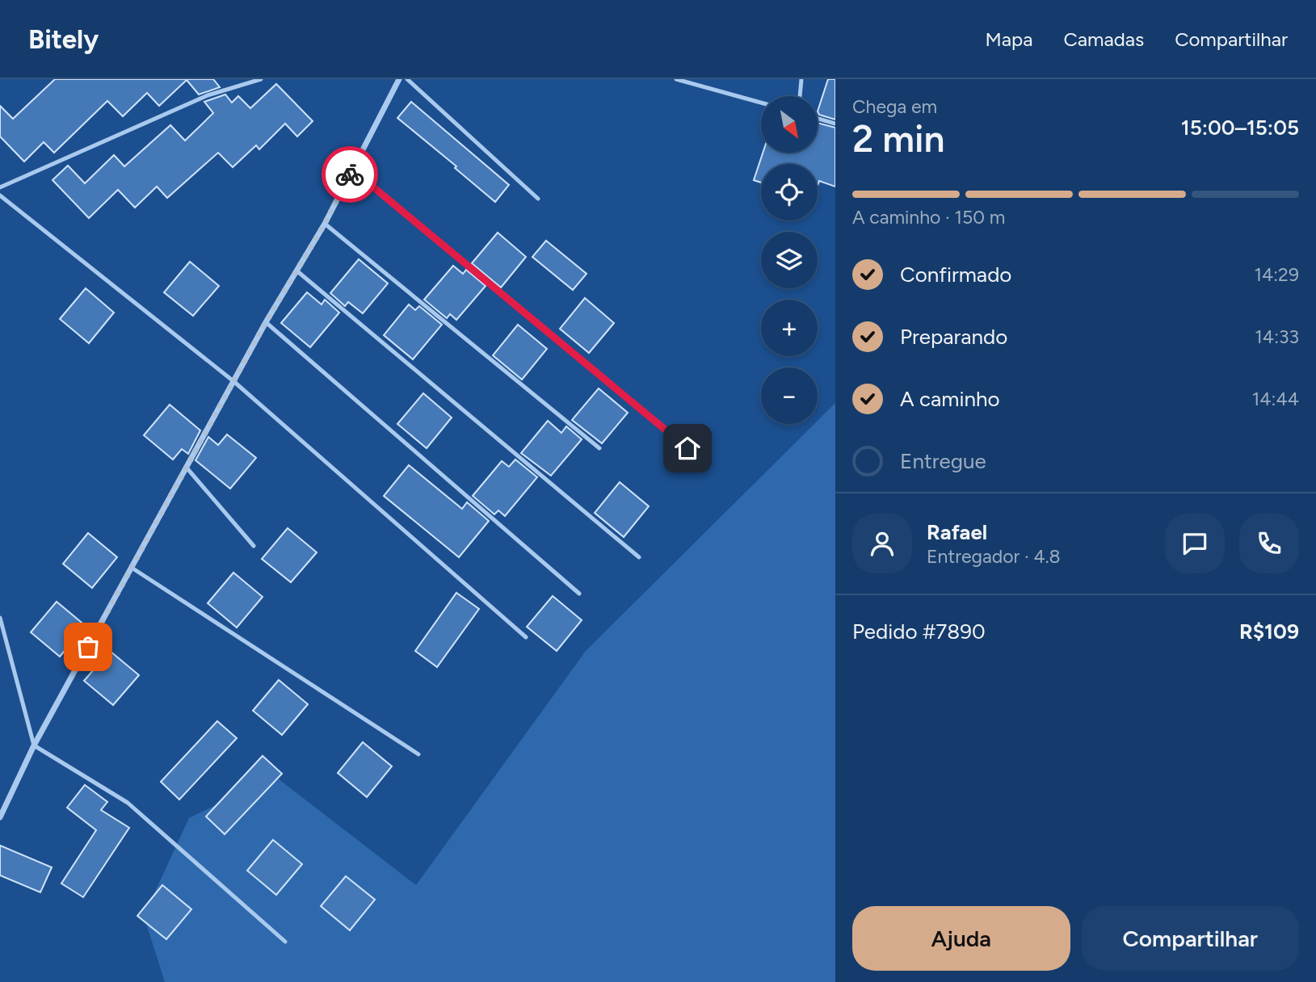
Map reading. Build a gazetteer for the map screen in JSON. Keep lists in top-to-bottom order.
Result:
{
  "north": "bottom right",
  "page": {
    "header": "Bitely",
    "nav": ["Mapa", "Camadas", "Compartilhar"],
    "heading": ["2 min", "Chega em", "15:00–15:05"],
    "panel": [
      "Rafael",
      "Entregador · 4.8",
      "Pedido #7890",
      "R$109"
    ],
    "map_buttons": ["+", "−"],
    "bar": "A caminho · 150 m",
    "list": [
      ["Confirmado", "14:29"],
      ["Preparando", "14:33"],
      ["A caminho", "14:44"],
      "Entregue"
    ],
    "buttons": ["Ajuda", "Compartilhar"]
  }
}
